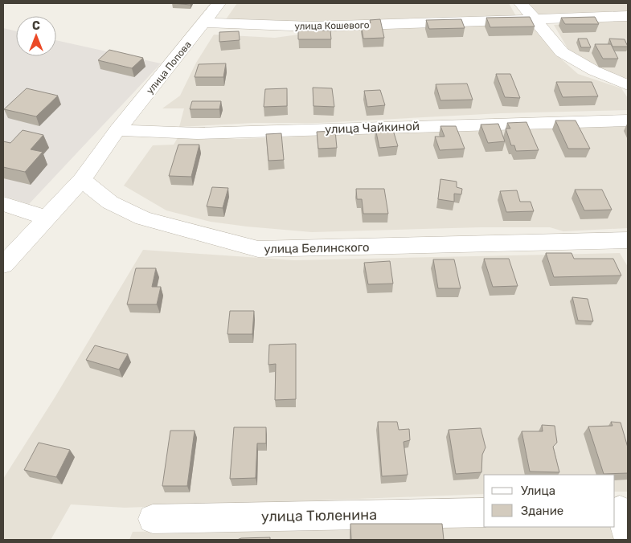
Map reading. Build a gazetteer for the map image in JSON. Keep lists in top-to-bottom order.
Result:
{
  "streets": {
    "street": [
      "улица Кошевого",
      "улица Попова",
      "улица Чайкиной",
      "улица Белинского",
      "улица Тюленина"
    ]
  },
  "crossings": [
    ["улица Кошевого", "улица Попова"],
    ["улица Попова", "улица Чайкиной"]
  ],
  "legend": ["Улица", "Здание"],
  "north": "top"
}
